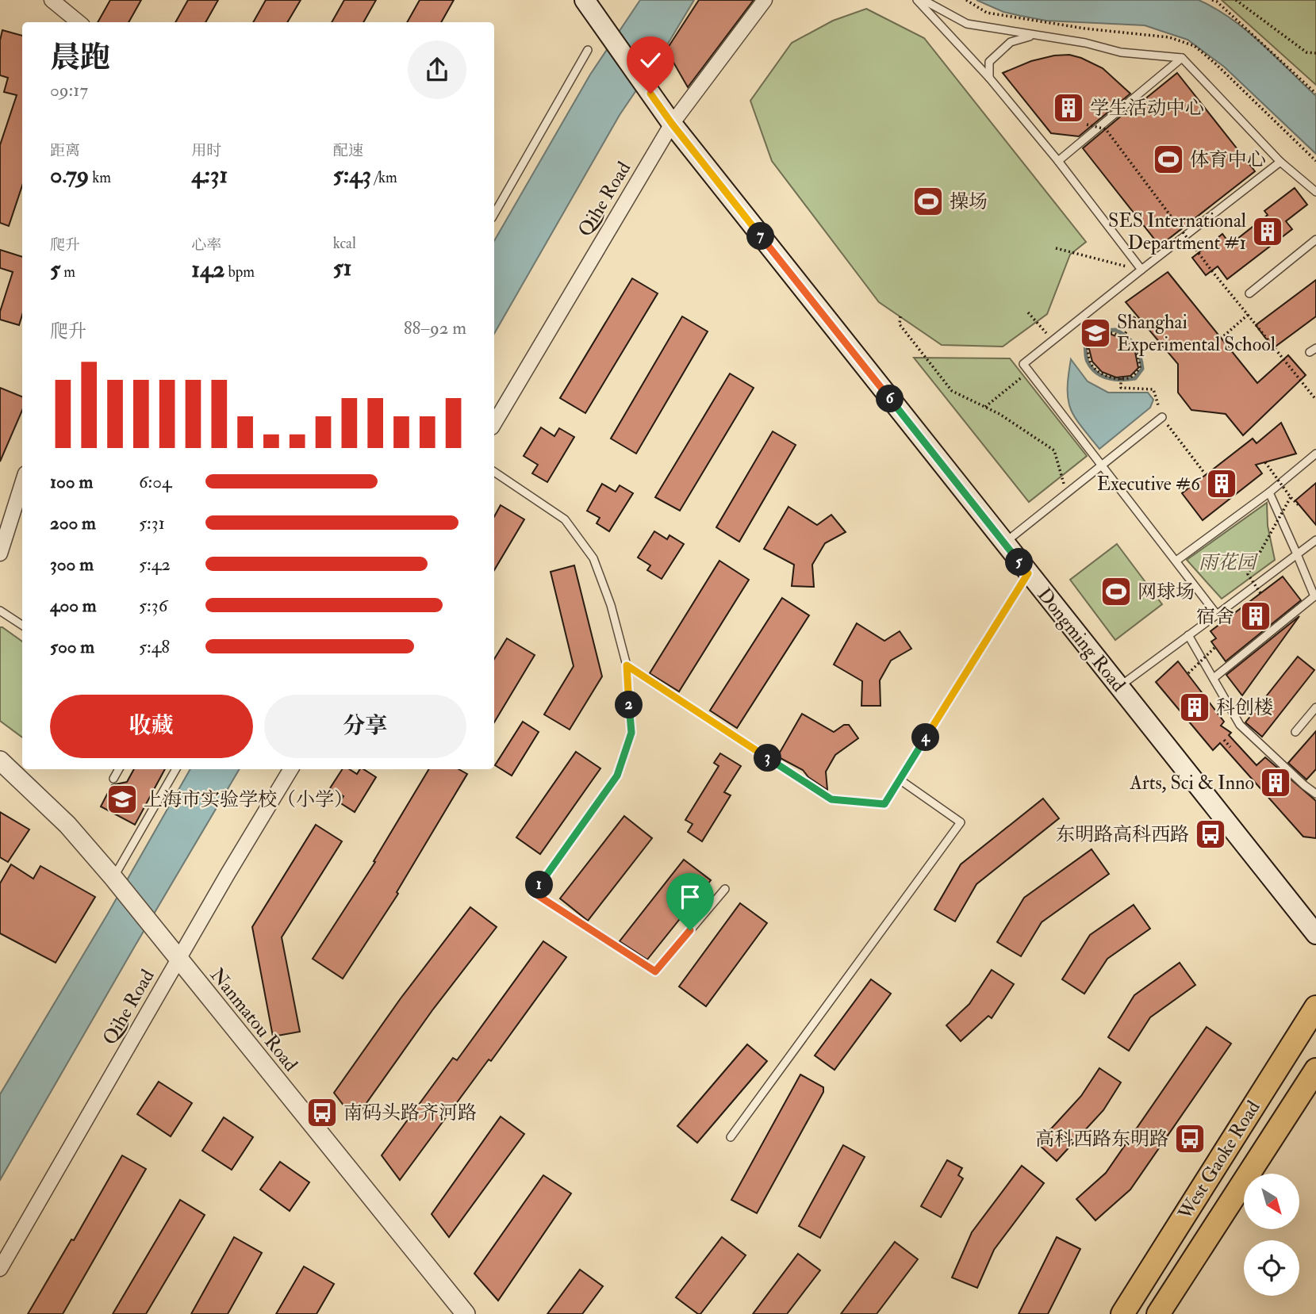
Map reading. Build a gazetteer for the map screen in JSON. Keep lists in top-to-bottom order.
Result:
{
  "streets": {
    "main road": ["Dongming Road", "West Gaoke Road"],
    "street": ["Qihe Road", "Nanmatou Road"]
  },
  "crossings": [
    ["Qihe Road", "Dongming Road"],
    ["Qihe Road", "Nanmatou Road"]
  ],
  "parks": ["雨花园"],
  "places": {
    "building": [
      "学生活动中心",
      "SES International Department #1",
      "Executive #6",
      "宿舍",
      "科创楼",
      "Arts, Sci & Inno"
    ],
    "sports": ["体育中心", "操场", "网球场"],
    "school or university": ["Shanghai Experimental School", "上海市实验学校（小学）"],
    "bus stop": ["东明路高科西路", "南码头路齐河路", "高科西路东明路"]
  },
  "north": "bottom right",
  "page": {
    "heading": ["晨跑", "09:17"],
    "stats": [
      ["距离", "0.79 km"],
      ["用时", "4:31"],
      ["配速", "5:43 /km"],
      ["爬升", "5 m"],
      ["心率", "142 bpm"],
      ["kcal", "51"]
    ],
    "pins": [
      "7",
      "6",
      "5",
      "2",
      "4",
      "3",
      "1"
    ],
    "chart": ["爬升", "88–92 m"],
    "list": [
      {
        "name": "100 m",
        "note": "6:04"
      },
      {
        "name": "200 m",
        "note": "5:31"
      },
      {
        "name": "300 m",
        "note": "5:42"
      },
      {
        "name": "400 m",
        "note": "5:36"
      },
      {
        "name": "500 m",
        "note": "5:48"
      }
    ],
    "buttons": ["收藏", "分享"]
  }
}
